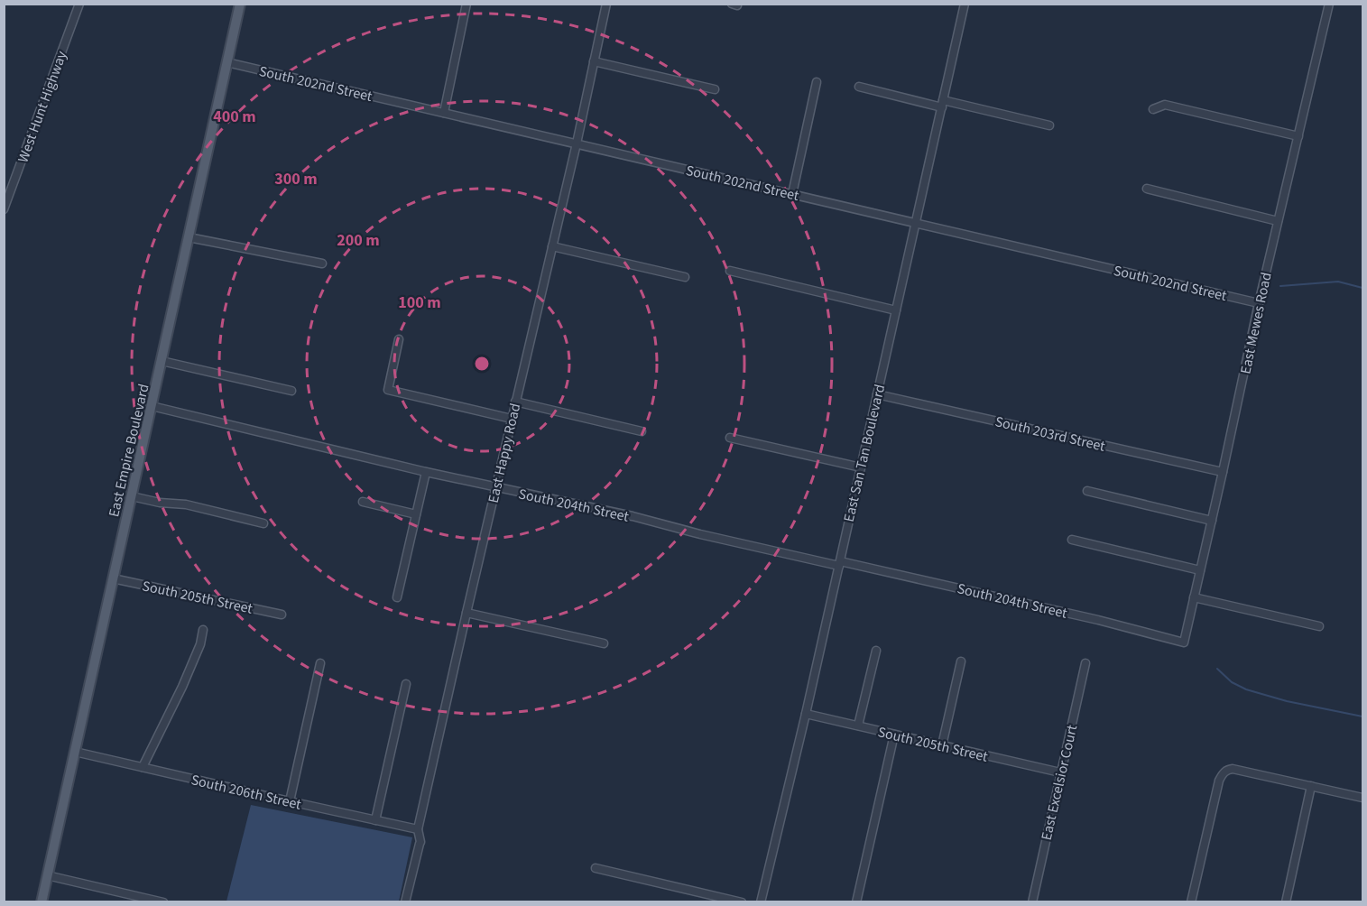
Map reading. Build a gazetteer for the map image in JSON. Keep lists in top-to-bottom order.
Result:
{
  "streets": {
    "main road": ["East Empire Boulevard"],
    "street": [
      "South 202nd Street",
      "West Hunt Highway",
      "East Mewes Road",
      "South 203rd Street",
      "East Happy Road",
      "East San Tan Boulevard",
      "South 204th Street",
      "South 205th Street",
      "East Excelsior Court",
      "South 206th Street"
    ]
  },
  "crossings": [
    ["South 202nd Street", "East Mewes Road"],
    ["South 202nd Street", "East Empire Boulevard"],
    ["South 202nd Street", "East Happy Road"],
    ["South 202nd Street", "East San Tan Boulevard"],
    ["East Mewes Road", "South 203rd Street"],
    ["East Mewes Road", "South 204th Street"],
    ["South 203rd Street", "East San Tan Boulevard"],
    ["East Empire Boulevard", "South 204th Street"],
    ["East Empire Boulevard", "South 205th Street"],
    ["East Empire Boulevard", "South 206th Street"],
    ["East Happy Road", "South 204th Street"],
    ["East Happy Road", "South 206th Street"],
    ["East San Tan Boulevard", "South 204th Street"],
    ["East San Tan Boulevard", "South 205th Street"],
    ["South 205th Street", "East Excelsior Court"]
  ],
  "rings": [
    "400 m",
    "300 m",
    "200 m",
    "100 m"
  ]
}
